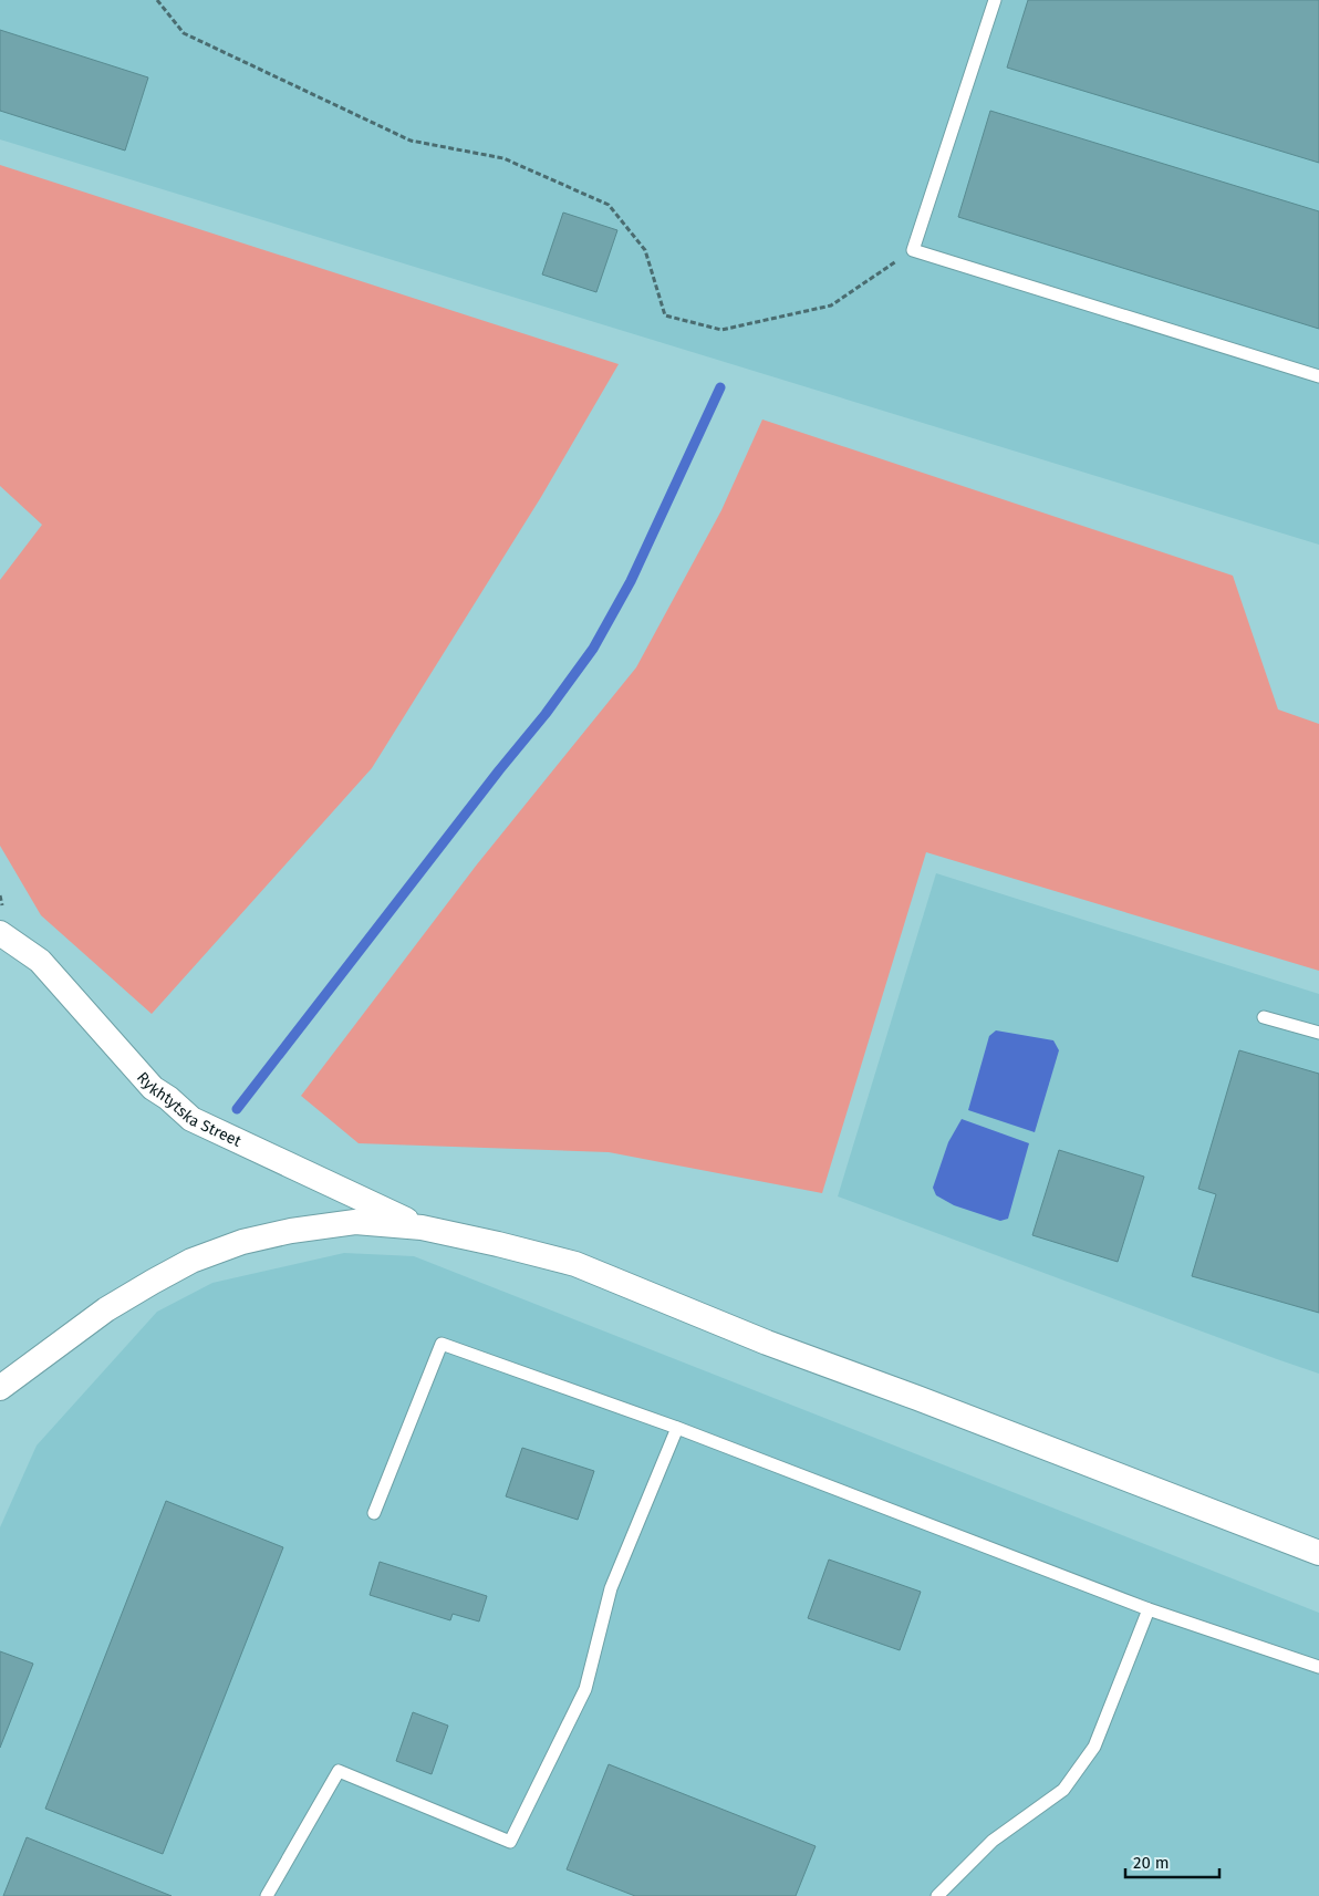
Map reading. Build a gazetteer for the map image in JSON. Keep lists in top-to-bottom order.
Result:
{
  "streets": {
    "street": ["Rykhtytska Street"]
  },
  "scale_bar": "20 m"
}
